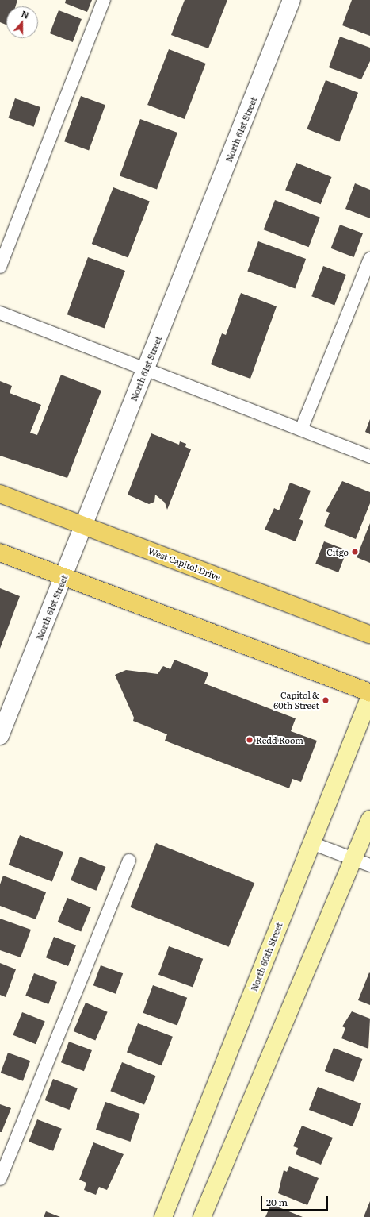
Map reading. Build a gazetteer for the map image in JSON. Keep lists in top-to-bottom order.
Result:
{
  "streets": {
    "main road": ["West Capitol Drive", "North 60th Street"],
    "street": ["North 61st Street"]
  },
  "crossings": [
    ["North 61st Street", "West Capitol Drive"]
  ],
  "places": ["Citgo", "Capitol & 60th Street", "Redd Room"],
  "scale_bar": "20 m",
  "north": "top"
}
